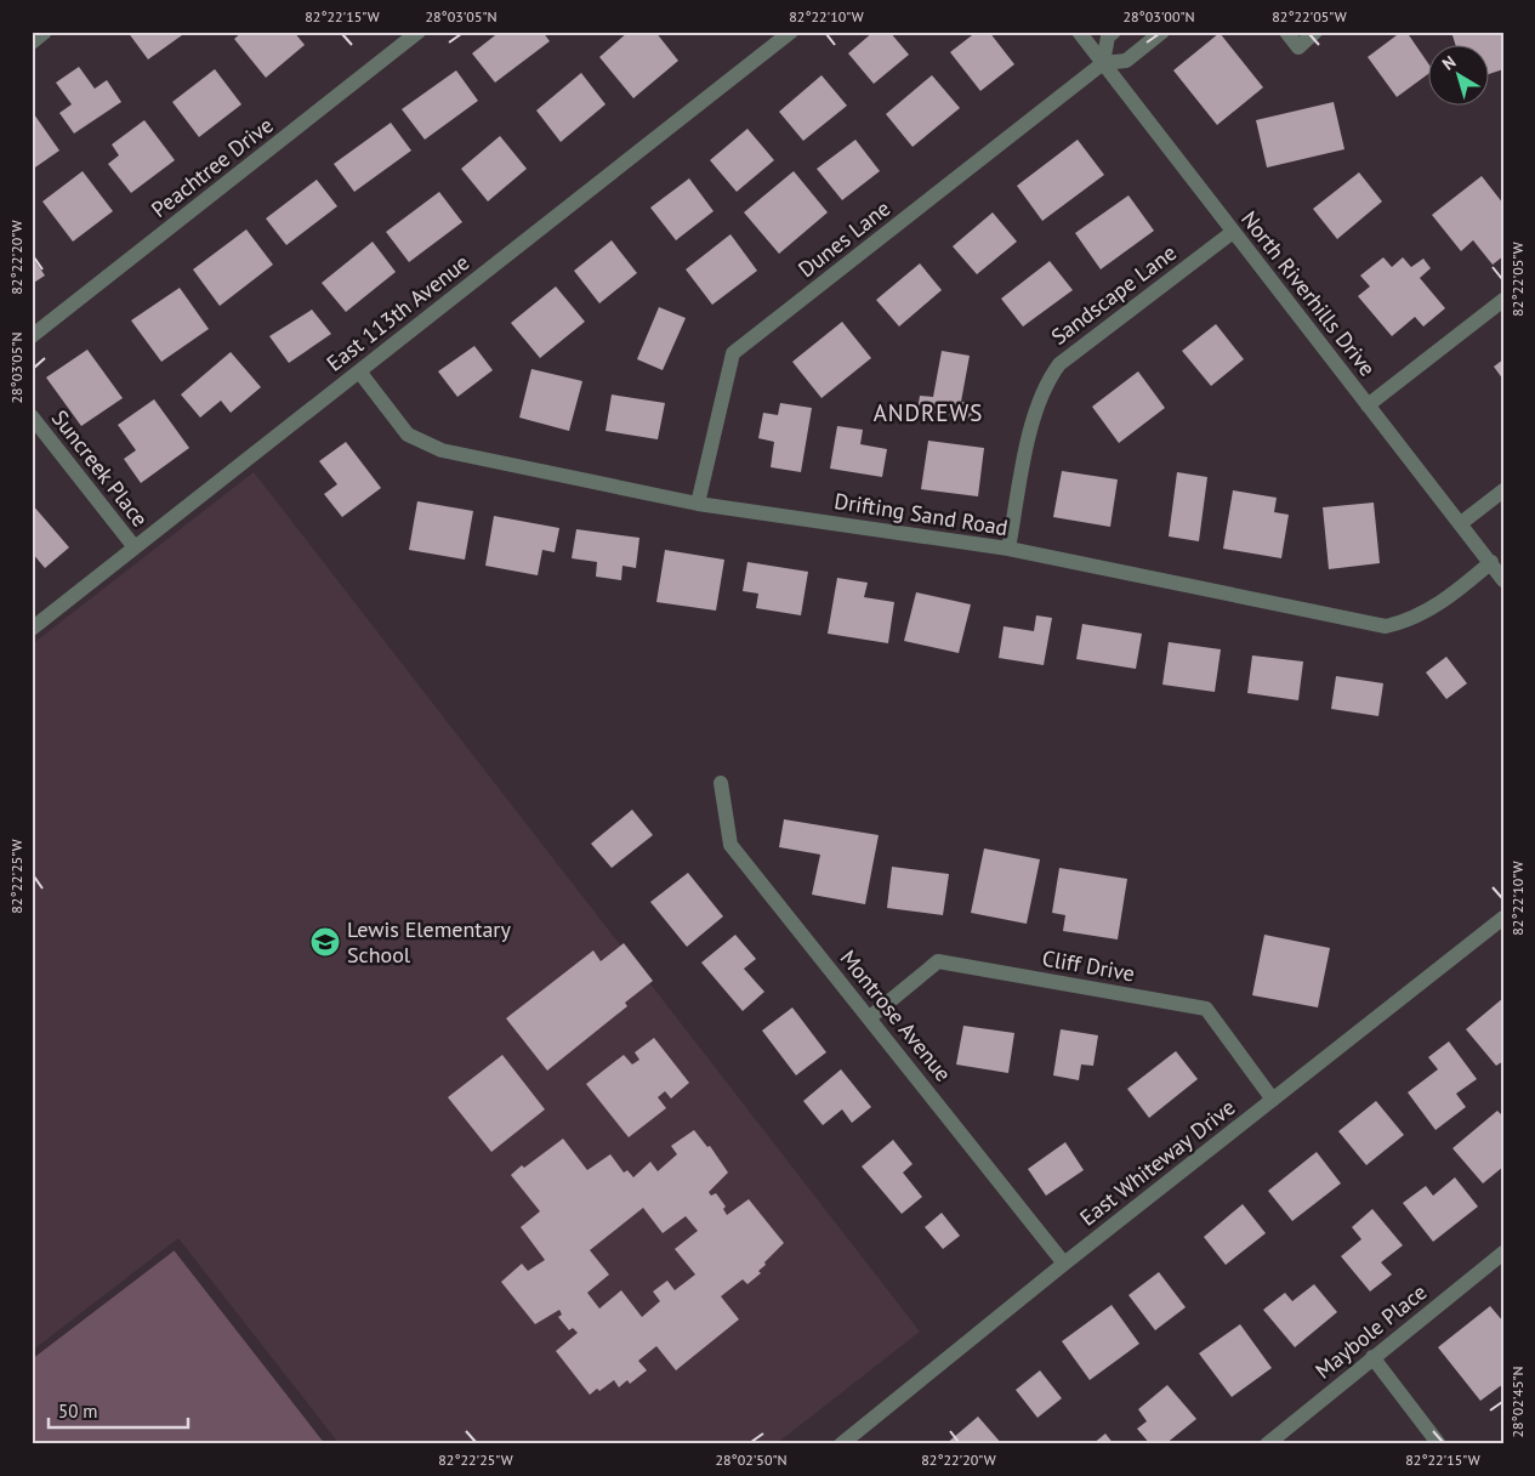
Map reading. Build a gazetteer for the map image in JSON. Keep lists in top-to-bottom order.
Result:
{
  "streets": {
    "street": [
      "Peachtree Drive",
      "Dunes Lane",
      "North Riverhills Drive",
      "Sandscape Lane",
      "East 113th Avenue",
      "Suncreek Place",
      "Drifting Sand Road",
      "Cliff Drive",
      "Montrose Avenue",
      "East Whiteway Drive",
      "Maybole Place"
    ]
  },
  "crossings": [
    ["Dunes Lane", "North Riverhills Drive"],
    ["Dunes Lane", "Drifting Sand Road"],
    ["North Riverhills Drive", "Sandscape Lane"],
    ["North Riverhills Drive", "Drifting Sand Road"],
    ["Sandscape Lane", "Drifting Sand Road"],
    ["East 113th Avenue", "Suncreek Place"],
    ["East 113th Avenue", "Drifting Sand Road"],
    ["Cliff Drive", "Montrose Avenue"],
    ["Cliff Drive", "East Whiteway Drive"],
    ["Montrose Avenue", "East Whiteway Drive"]
  ],
  "districts": ["ANDREWS"],
  "places": {
    "school or university": ["Lewis Elementary School"]
  },
  "scale_bar": "50 m",
  "north": "top left",
  "coordinates": [
    "82°22'15\"W",
    "28°03'05\"N",
    "82°22'10\"W",
    "28°03'00\"N",
    "82°22'05\"W",
    "82°22'20\"W",
    "82°22'25\"W",
    "28°02'45\"N",
    "28°02'50\"N"
  ]
}
